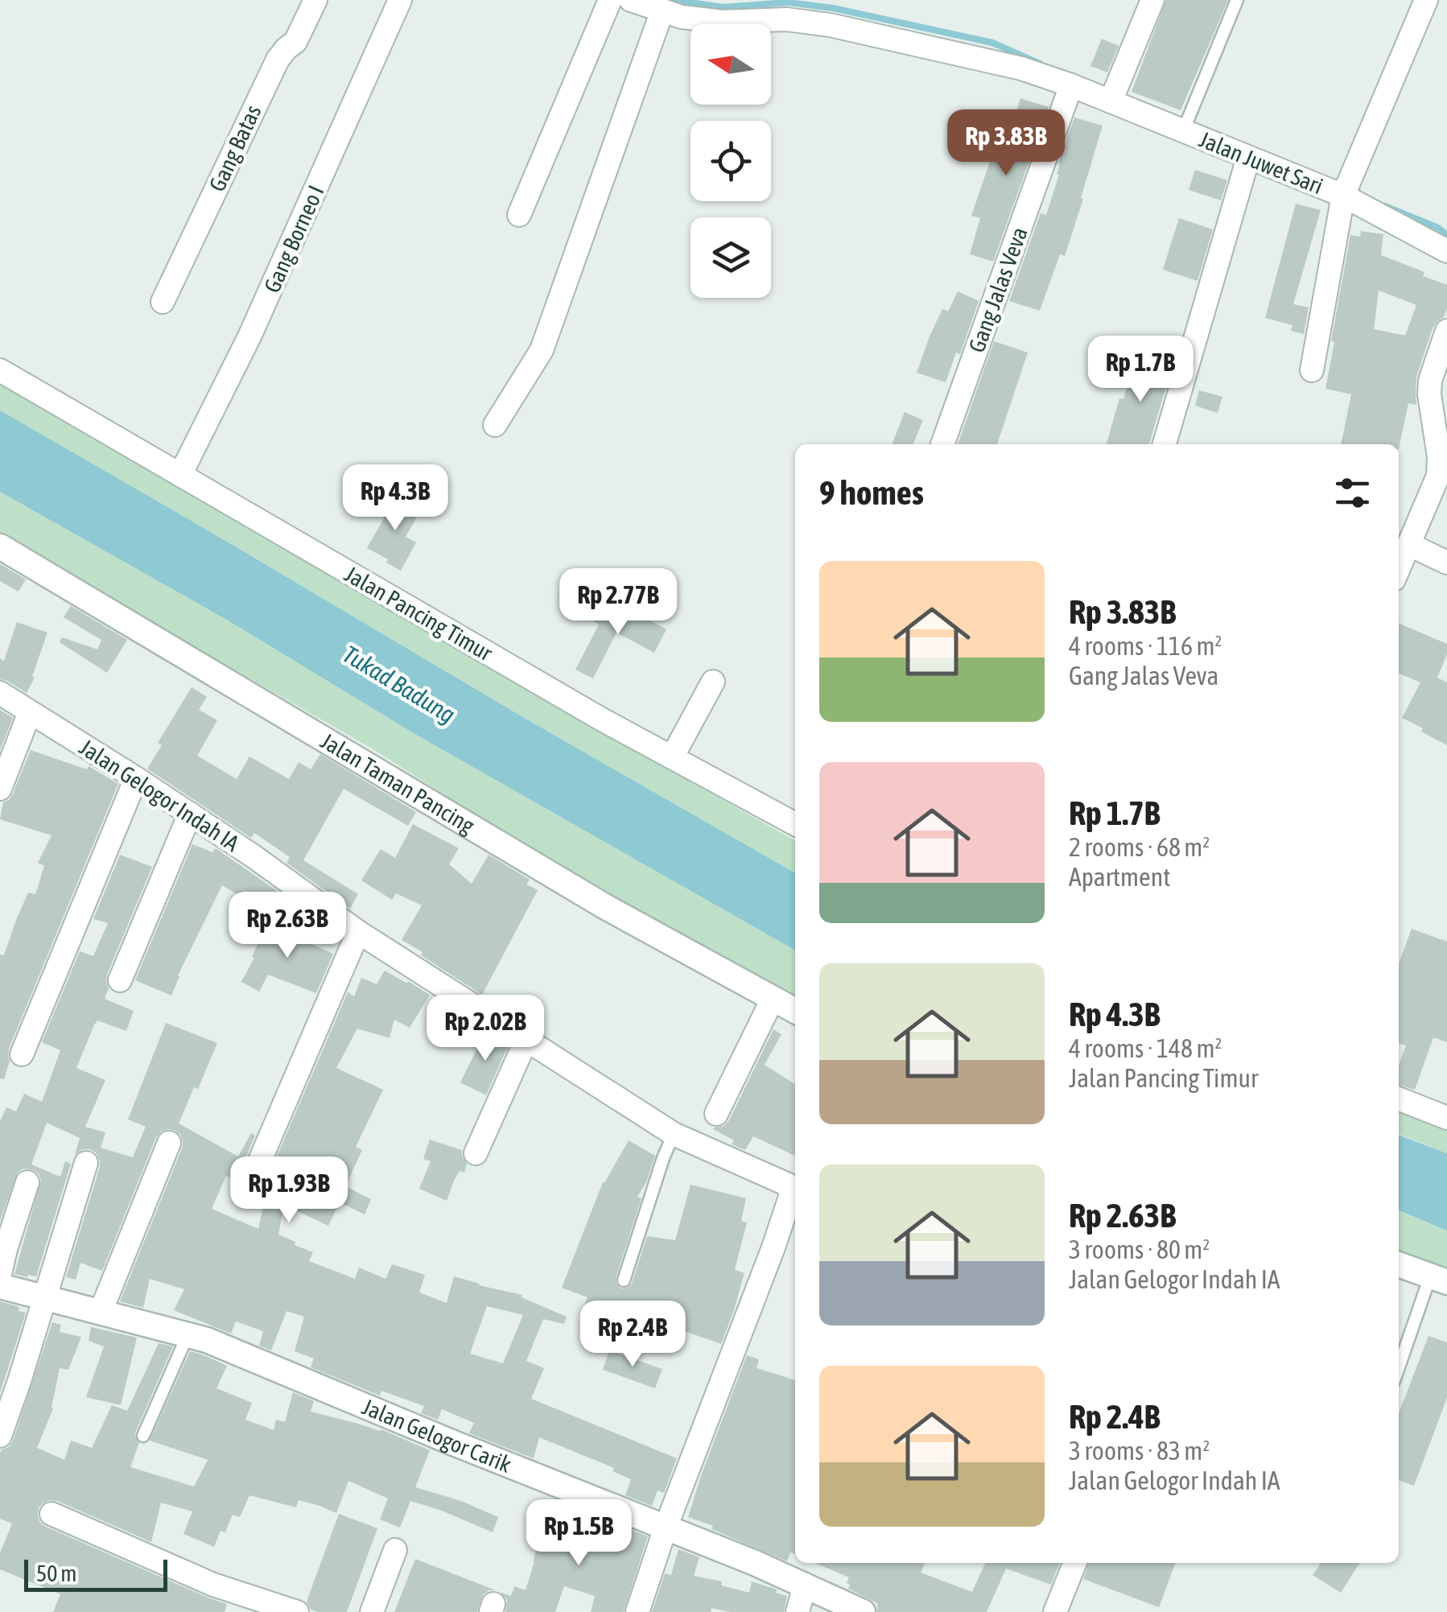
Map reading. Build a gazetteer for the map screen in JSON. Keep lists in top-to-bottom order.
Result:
{
  "streets": {
    "street": [
      "Gang Batas",
      "Jalan Juwet Sari",
      "Gang Borneo I",
      "Gang Jalas Veva",
      "Jalan Pancing Timur",
      "Jalan Taman Pancing",
      "Jalan Gelogor Indah IA",
      "Jalan Gelogor Carik"
    ]
  },
  "crossings": [
    ["Jalan Juwet Sari", "Gang Jalas Veva"],
    ["Gang Borneo I", "Jalan Pancing Timur"],
    ["Jalan Gelogor Indah IA", "Jalan Gelogor Carik"]
  ],
  "water": ["Tukad Badung"],
  "scale_bar": "50 m",
  "north": "left",
  "page": {
    "price": [
      "Rp 3.83B",
      "Rp 1.7B",
      "Rp 4.3B",
      "Rp 2.77B",
      "Rp 2.63B",
      "Rp 2.02B",
      "Rp 1.93B",
      "Rp 2.4B",
      "Rp 1.5B"
    ],
    "heading": "9 homes",
    "list": [
      {
        "name": "Rp 3.83B",
        "note": "4 rooms · 116 m² · Gang Jalas Veva"
      },
      {
        "name": "Rp 1.7B",
        "note": "2 rooms · 68 m² · Apartment"
      },
      {
        "name": "Rp 4.3B",
        "note": "4 rooms · 148 m² · Jalan Pancing Timur"
      },
      {
        "name": "Rp 2.63B",
        "note": "3 rooms · 80 m² · Jalan Gelogor Indah IA"
      },
      {
        "name": "Rp 2.4B",
        "note": "3 rooms · 83 m² · Jalan Gelogor Indah IA"
      }
    ],
    "scale": "50 m"
  }
}
